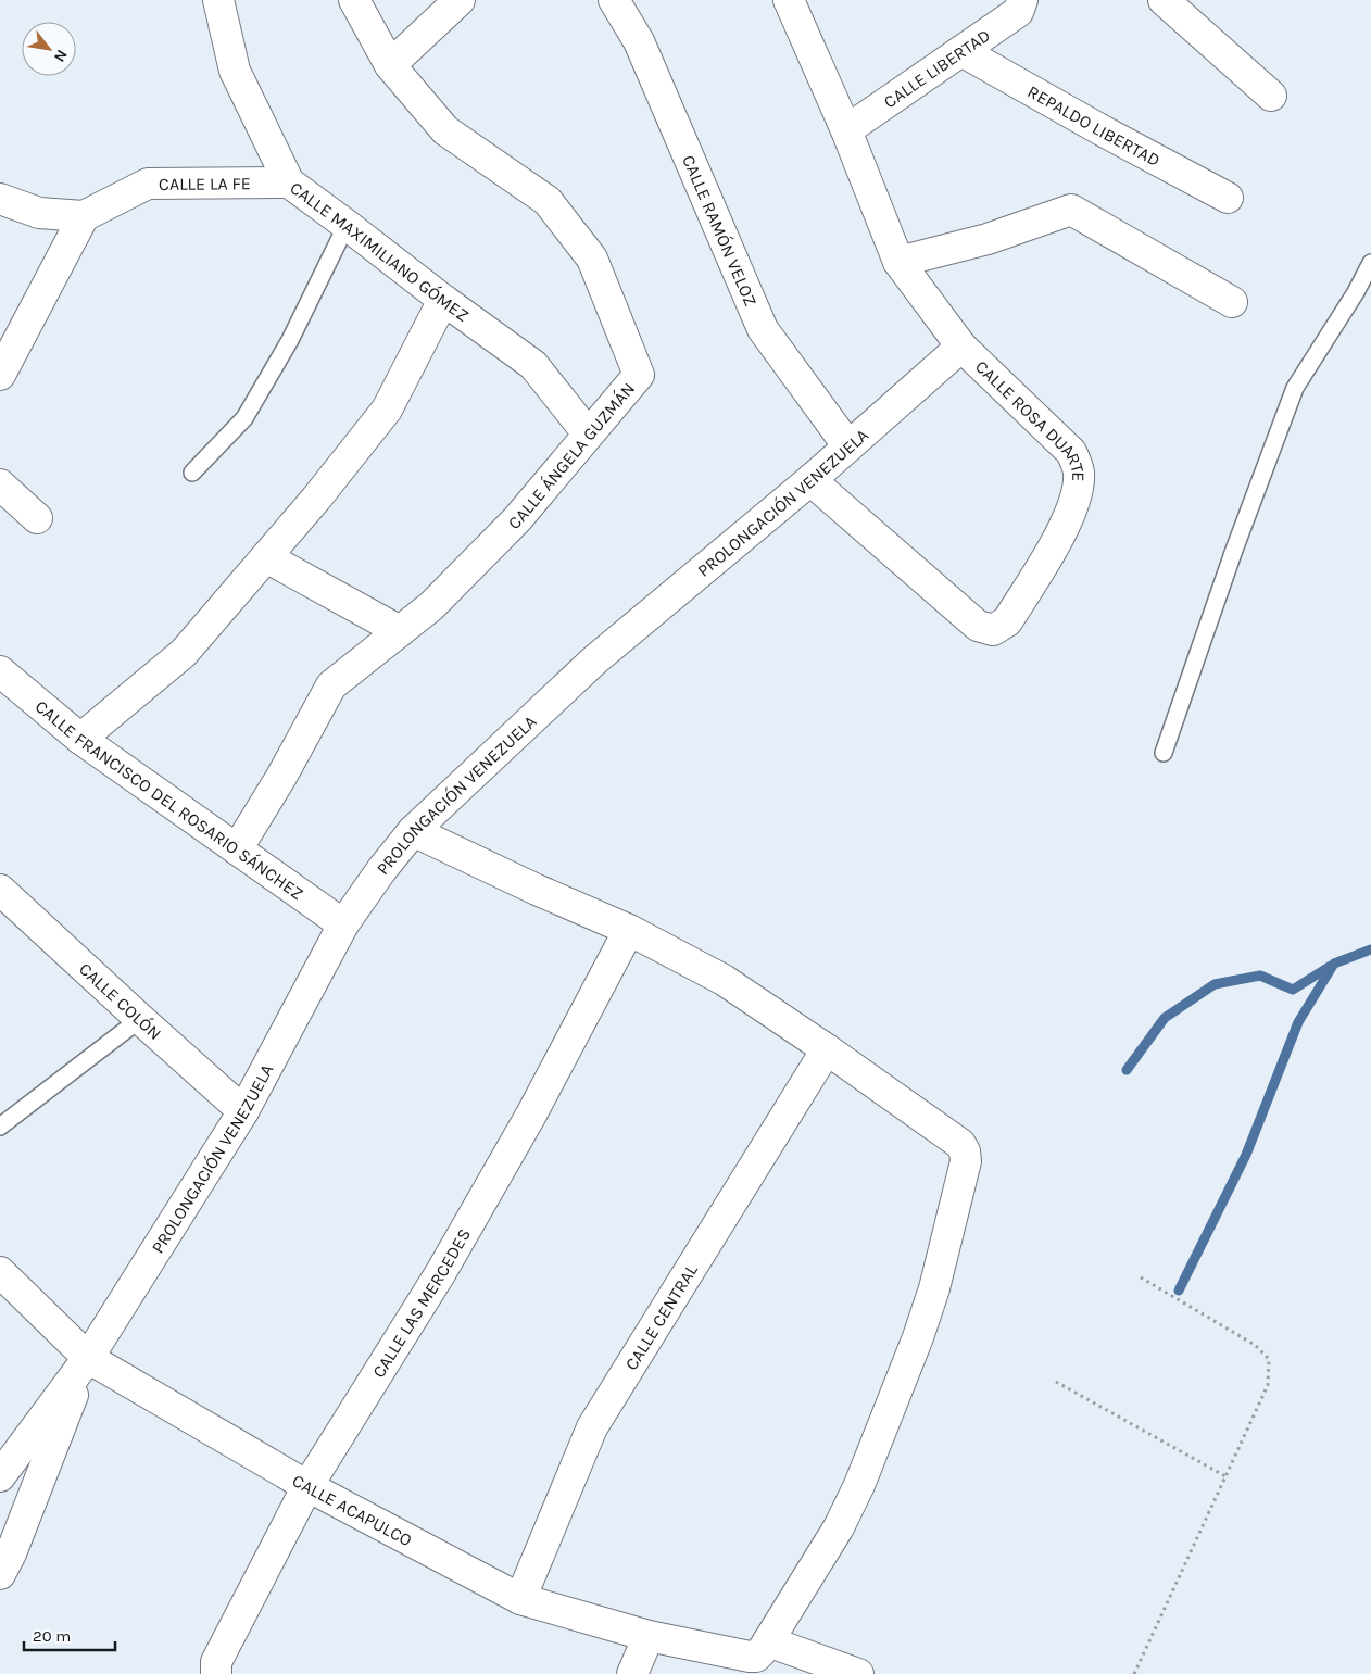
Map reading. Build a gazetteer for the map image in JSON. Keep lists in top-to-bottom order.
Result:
{
  "streets": {
    "street": [
      "CALLE LIBERTAD",
      "REPALDO LIBERTAD",
      "CALLE LA FE",
      "CALLE RAMÓN VELOZ",
      "CALLE MAXIMILIANO GÓMEZ",
      "CALLE ROSA DUARTE",
      "CALLE ÁNGELA GUZMÁN",
      "PROLONGACIÓN VENEZUELA",
      "CALLE FRANCISCO DEL ROSARIO SÁNCHEZ",
      "CALLE COLÓN",
      "CALLE LAS MERCEDES",
      "CALLE CENTRAL",
      "CALLE ACAPULCO"
    ]
  },
  "crossings": [
    ["CALLE LIBERTAD", "REPALDO LIBERTAD"],
    ["CALLE LIBERTAD", "CALLE ROSA DUARTE"],
    ["CALLE LA FE", "CALLE MAXIMILIANO GÓMEZ"],
    ["CALLE RAMÓN VELOZ", "PROLONGACIÓN VENEZUELA"],
    ["CALLE MAXIMILIANO GÓMEZ", "CALLE ÁNGELA GUZMÁN"],
    ["CALLE ROSA DUARTE", "PROLONGACIÓN VENEZUELA"],
    ["CALLE ÁNGELA GUZMÁN", "CALLE FRANCISCO DEL ROSARIO SÁNCHEZ"],
    ["PROLONGACIÓN VENEZUELA", "CALLE FRANCISCO DEL ROSARIO SÁNCHEZ"],
    ["PROLONGACIÓN VENEZUELA", "CALLE COLÓN"],
    ["PROLONGACIÓN VENEZUELA", "CALLE ACAPULCO"],
    ["CALLE LAS MERCEDES", "CALLE ACAPULCO"],
    ["CALLE CENTRAL", "CALLE ACAPULCO"]
  ],
  "scale_bar": "20 m",
  "north": "bottom right"
}
